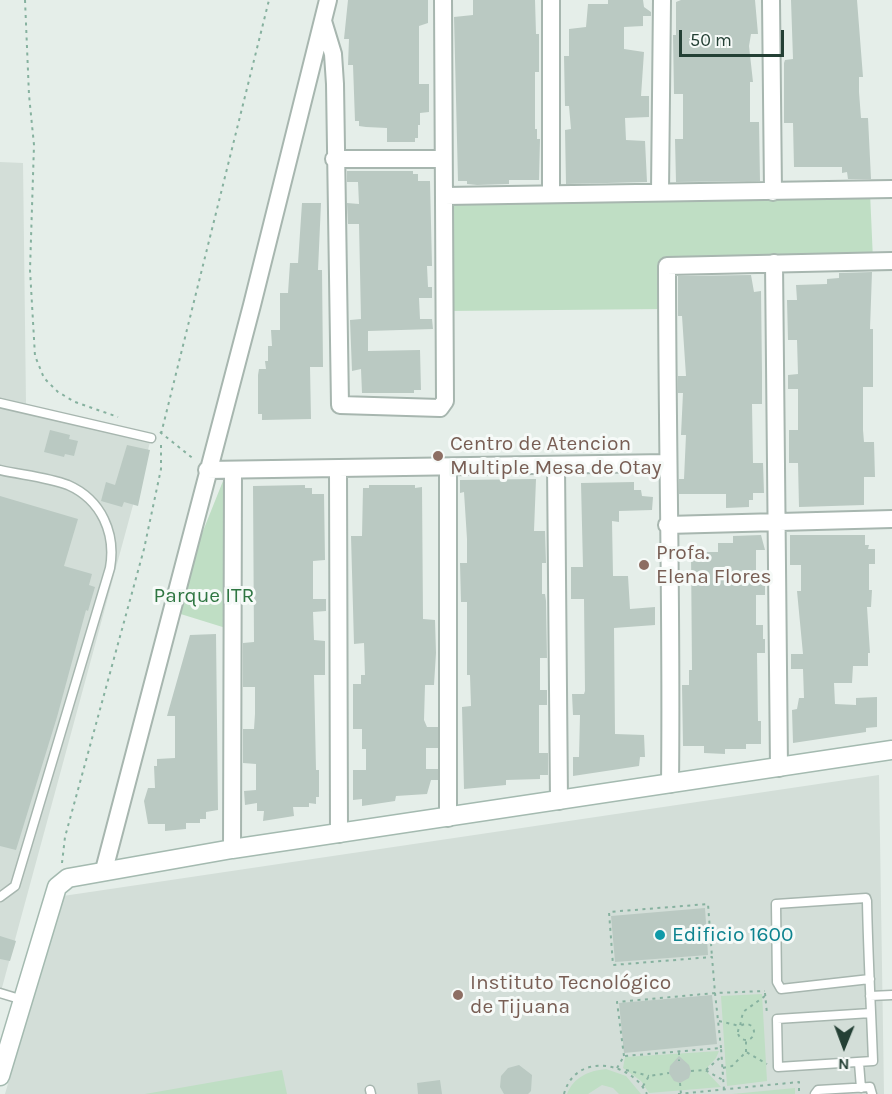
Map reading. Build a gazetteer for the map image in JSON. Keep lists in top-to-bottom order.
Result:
{
  "parks": ["Parque ITR"],
  "places": [
    "Centro de Atencion Multiple Mesa de Otay",
    "Profa. Elena Flores",
    "Edificio 1600",
    "Instituto Tecnológico de Tijuana"
  ],
  "scale_bar": "50 m",
  "north": "bottom"
}
